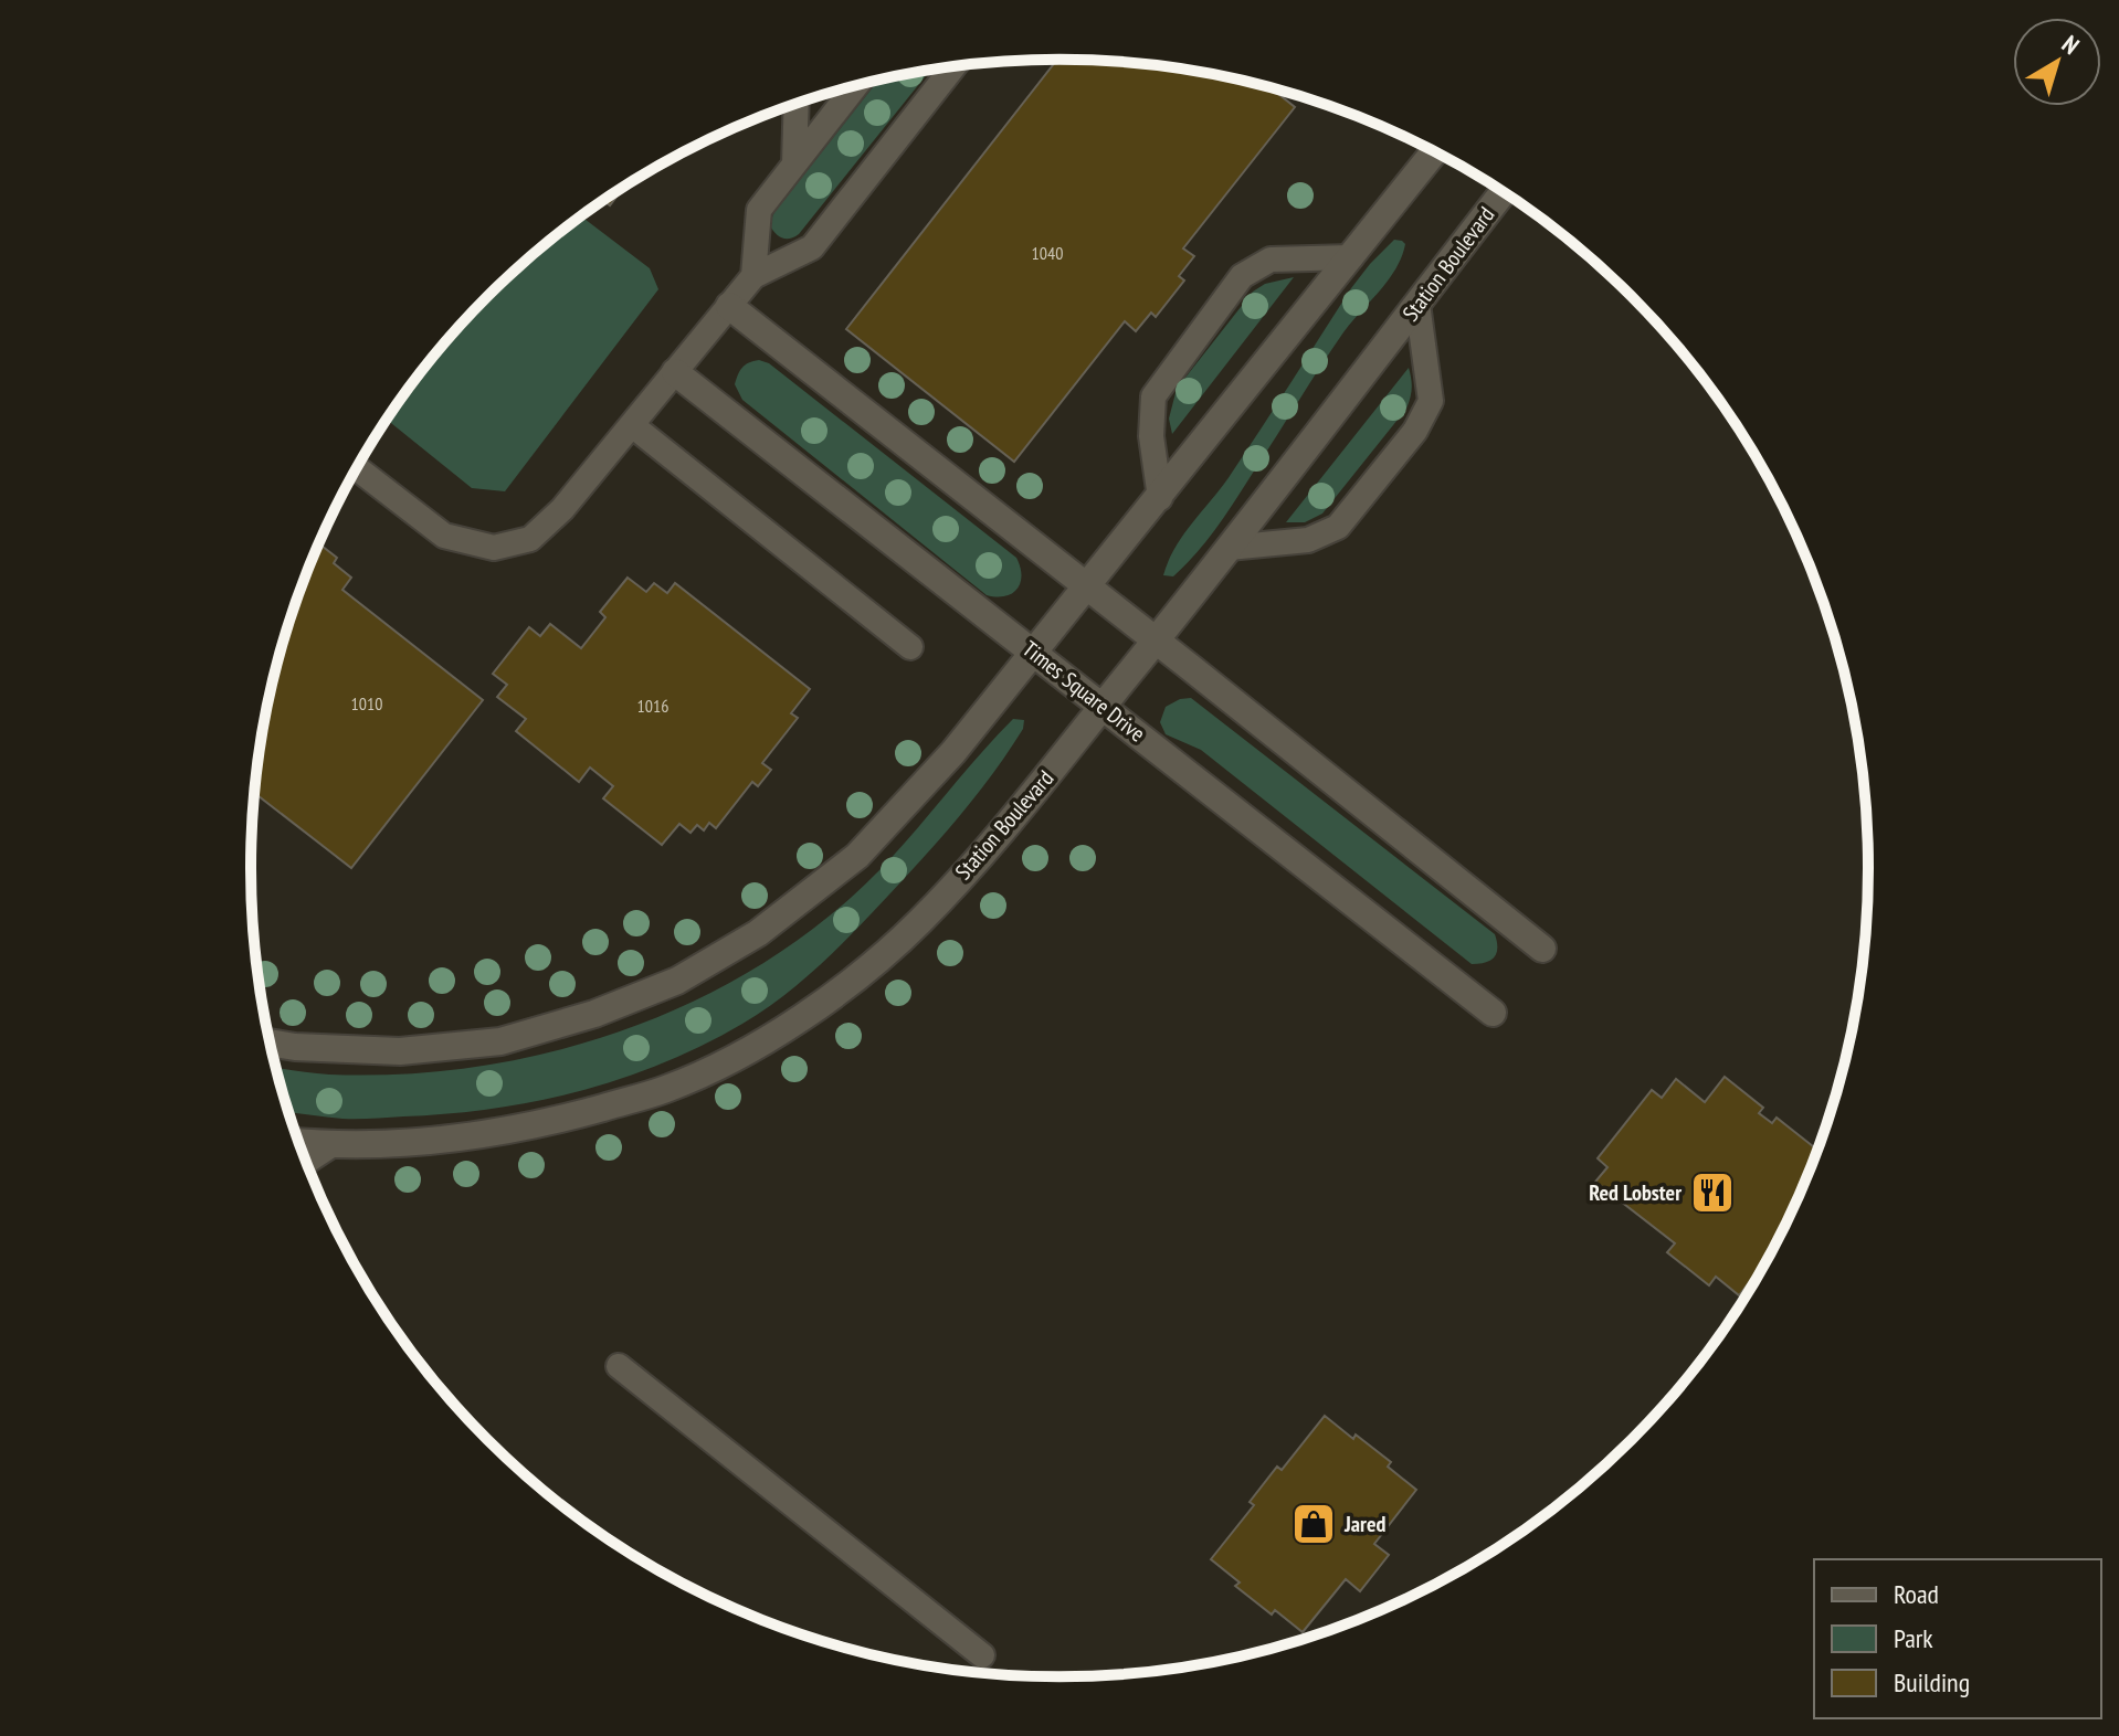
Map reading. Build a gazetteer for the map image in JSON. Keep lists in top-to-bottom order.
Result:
{
  "streets": {
    "street": ["Station Boulevard", "Times Square Drive"]
  },
  "crossings": [
    ["Station Boulevard", "Times Square Drive"]
  ],
  "places": {
    "restaurant": ["Red Lobster"],
    "shop": ["Jared"]
  },
  "house_numbers": ["1040", "1010", "1016"],
  "legend": ["Road", "Park", "Building"],
  "north": "top right"
}
